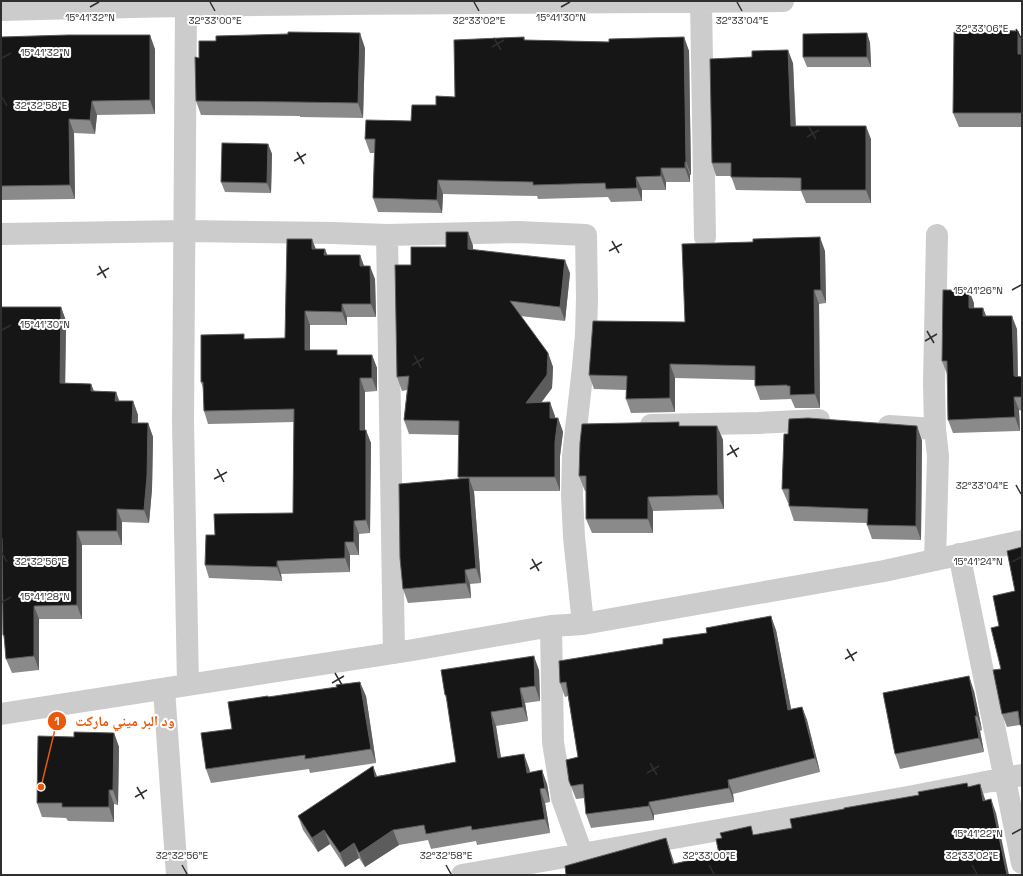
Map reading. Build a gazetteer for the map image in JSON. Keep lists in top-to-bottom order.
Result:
{
  "places": ["ود البر ميني ماركت"],
  "coordinates": [
    "15°41'32\"N",
    "15°41'30\"N",
    "32°33'00\"E",
    "32°33'02\"E",
    "32°33'04\"E",
    "32°33'06\"E",
    "32°32'58\"E",
    "15°41'26\"N",
    "32°32'56\"E",
    "15°41'24\"N",
    "15°41'28\"N",
    "15°41'22\"N"
  ]
}
